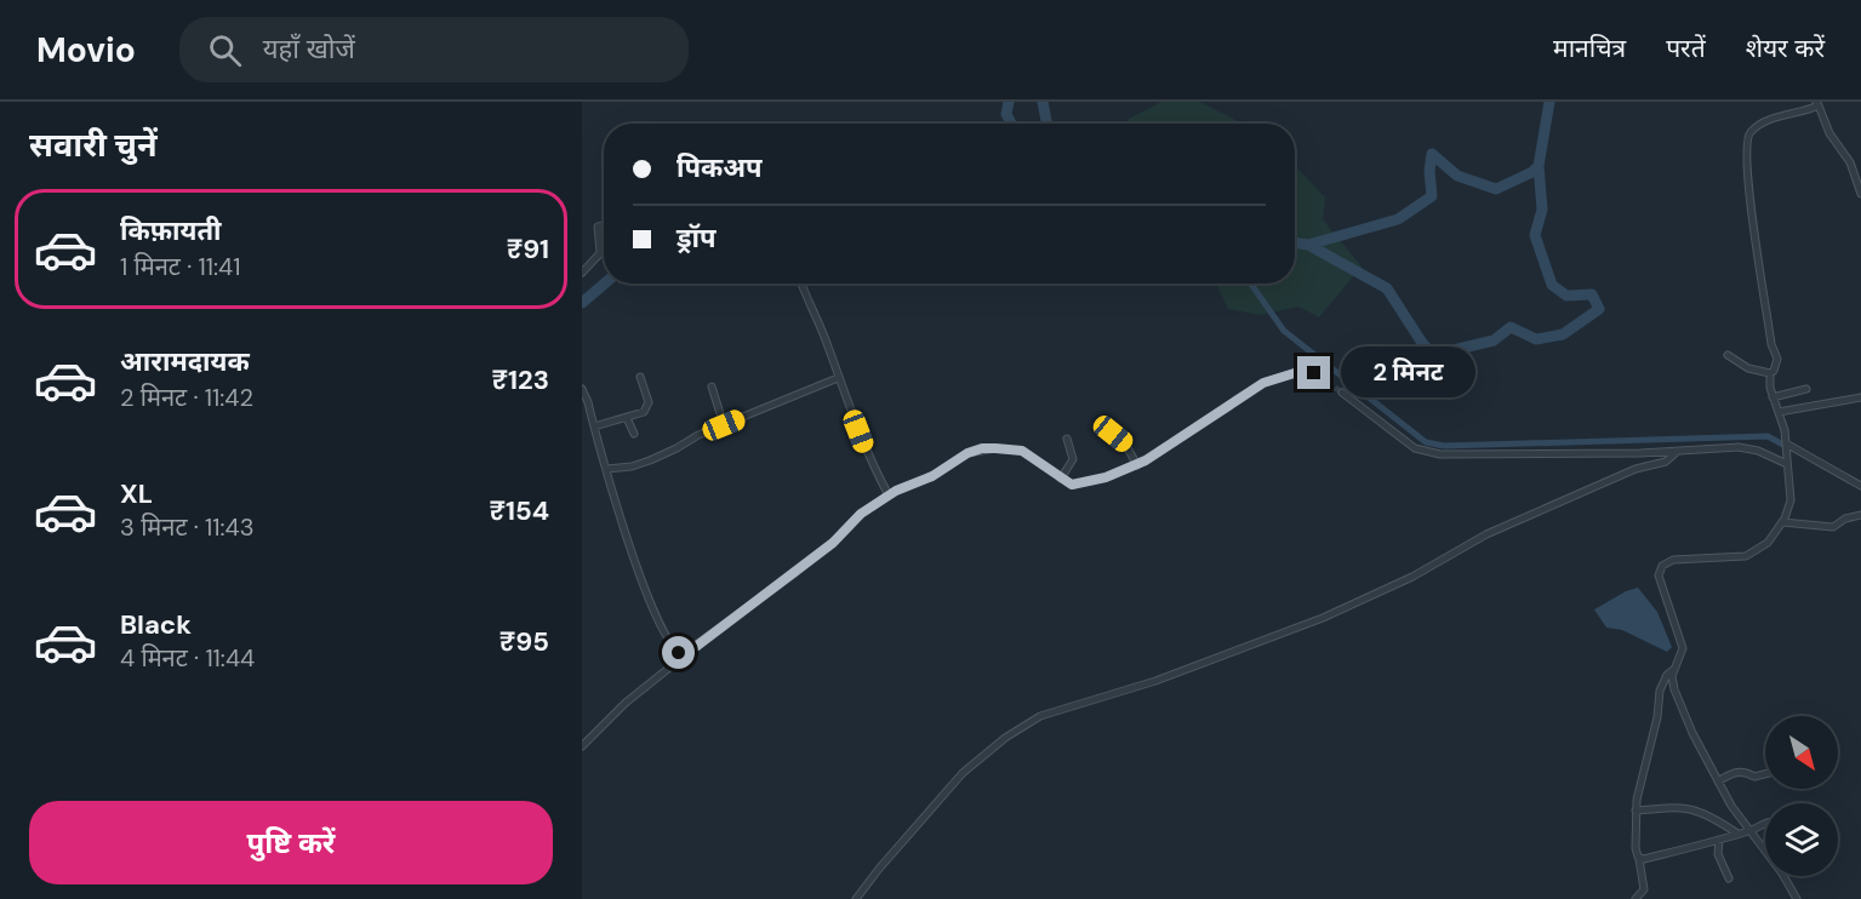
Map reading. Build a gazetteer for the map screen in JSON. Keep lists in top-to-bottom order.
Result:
{
  "north": "bottom right",
  "page": {
    "header": "Movio",
    "search": "यहाँ खोजें",
    "nav": ["मानचित्र", "परतें", "शेयर करें"],
    "heading": "सवारी चुनें",
    "banner": ["पिकअप", "ड्रॉप"],
    "list": [
      {
        "name": "किफ़ायती",
        "note": "1 मिनट · 11:41",
        "value": "₹91"
      },
      {
        "name": "आरामदायक",
        "note": "2 मिनट · 11:42",
        "value": "₹123"
      },
      {
        "name": "XL",
        "note": "3 मिनट · 11:43",
        "value": "₹154"
      },
      {
        "name": "Black",
        "note": "4 मिनट · 11:44",
        "value": "₹95"
      }
    ],
    "bubble": "2 मिनट",
    "buttons": "पुष्टि करें"
  }
}
